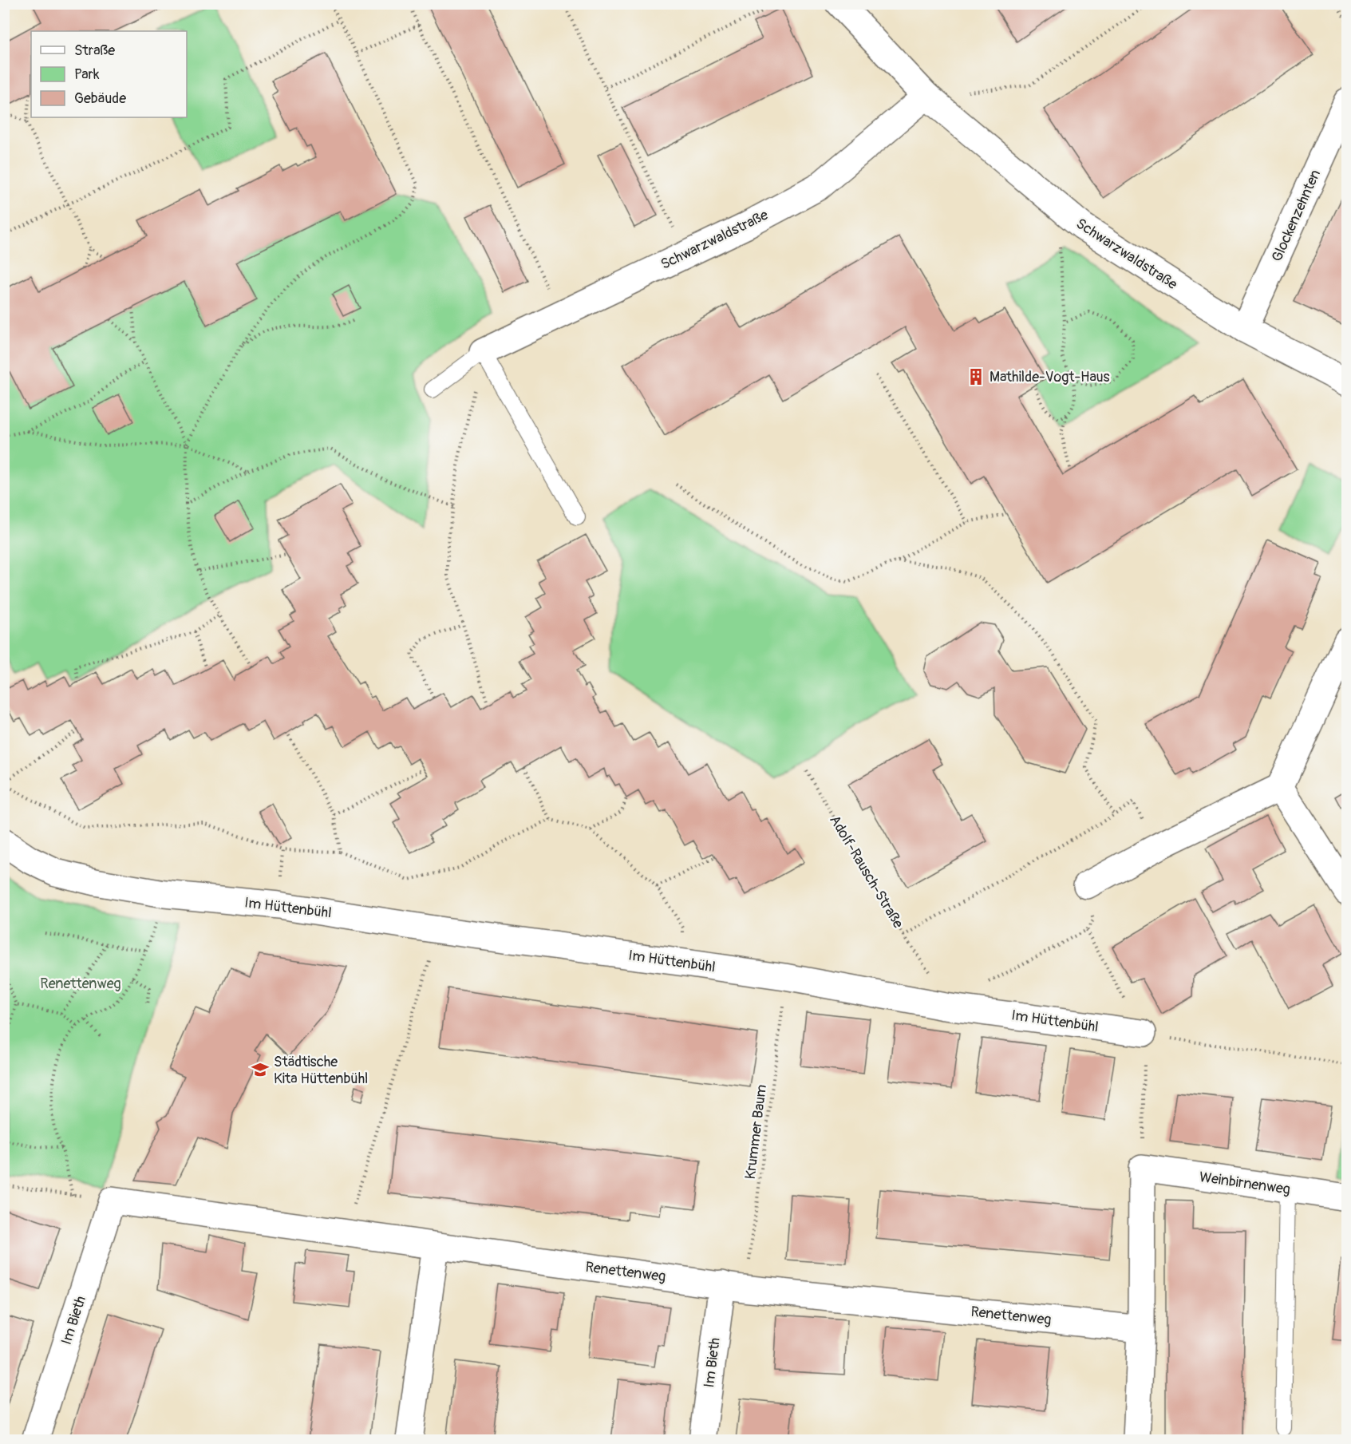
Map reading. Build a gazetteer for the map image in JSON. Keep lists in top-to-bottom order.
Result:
{
  "streets": {
    "street": [
      "Glockenzehnten",
      "Schwarzwaldstraße",
      "Im Hüttenbühl",
      "Weinbirnenweg",
      "Renettenweg",
      "Im Bieth"
    ],
    "path": ["Adolf-Rausch-Straße", "Krummer Baum"]
  },
  "crossings": [
    ["Glockenzehnten", "Schwarzwaldstraße"],
    ["Im Hüttenbühl", "Krummer Baum"],
    ["Krummer Baum", "Renettenweg"],
    ["Krummer Baum", "Im Bieth"],
    ["Renettenweg", "Im Bieth"]
  ],
  "parks": ["Renettenweg"],
  "places": {
    "building": ["Mathilde-Vogt-Haus"],
    "school or university": ["Städtische Kita Hüttenbühl"]
  },
  "legend": ["Straße", "Park", "Gebäude"]
}
